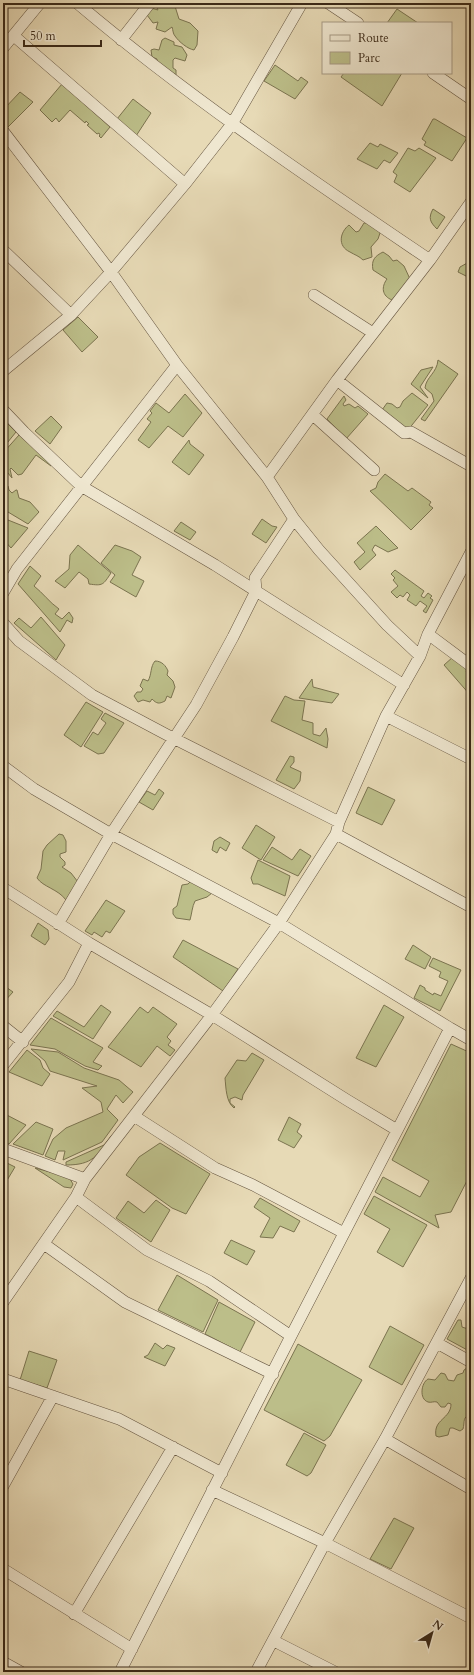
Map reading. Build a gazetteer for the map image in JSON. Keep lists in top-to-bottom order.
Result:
{
  "legend": ["Route", "Parc"],
  "scale_bar": "50 m",
  "north": "top right"
}
